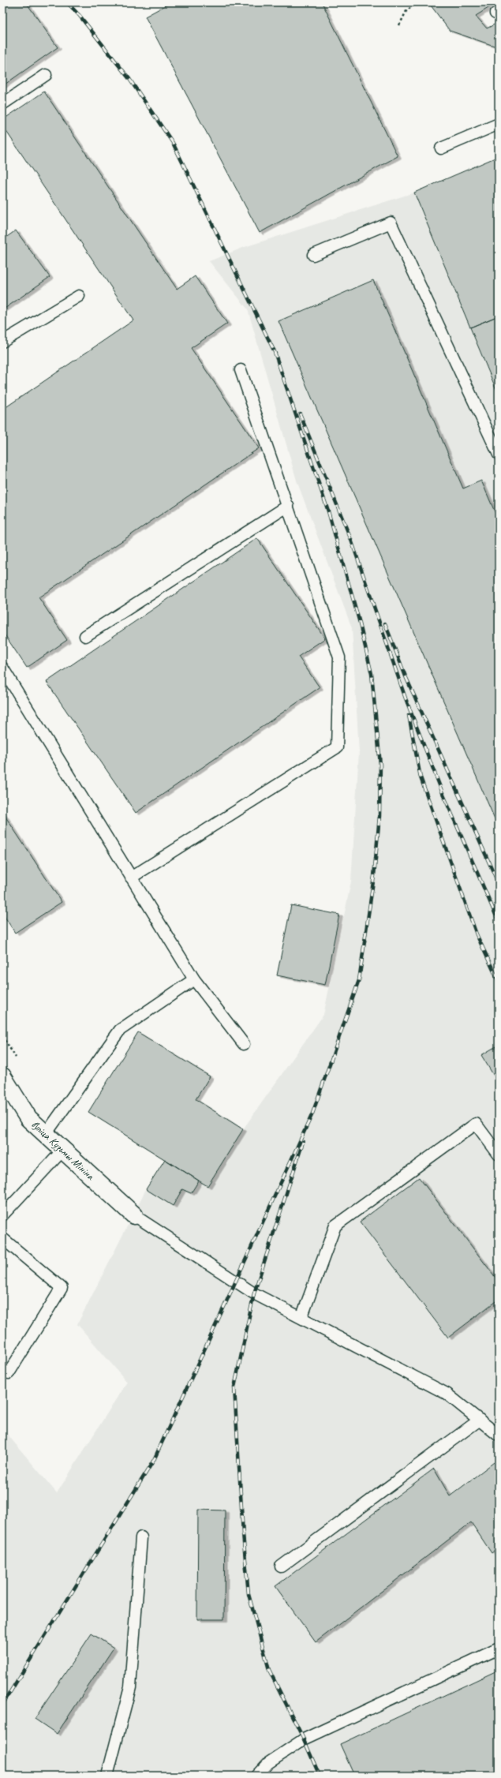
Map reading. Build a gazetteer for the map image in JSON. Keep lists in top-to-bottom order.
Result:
{
  "streets": {
    "street": ["вуліца Кузьмы Мініна"]
  }
}
